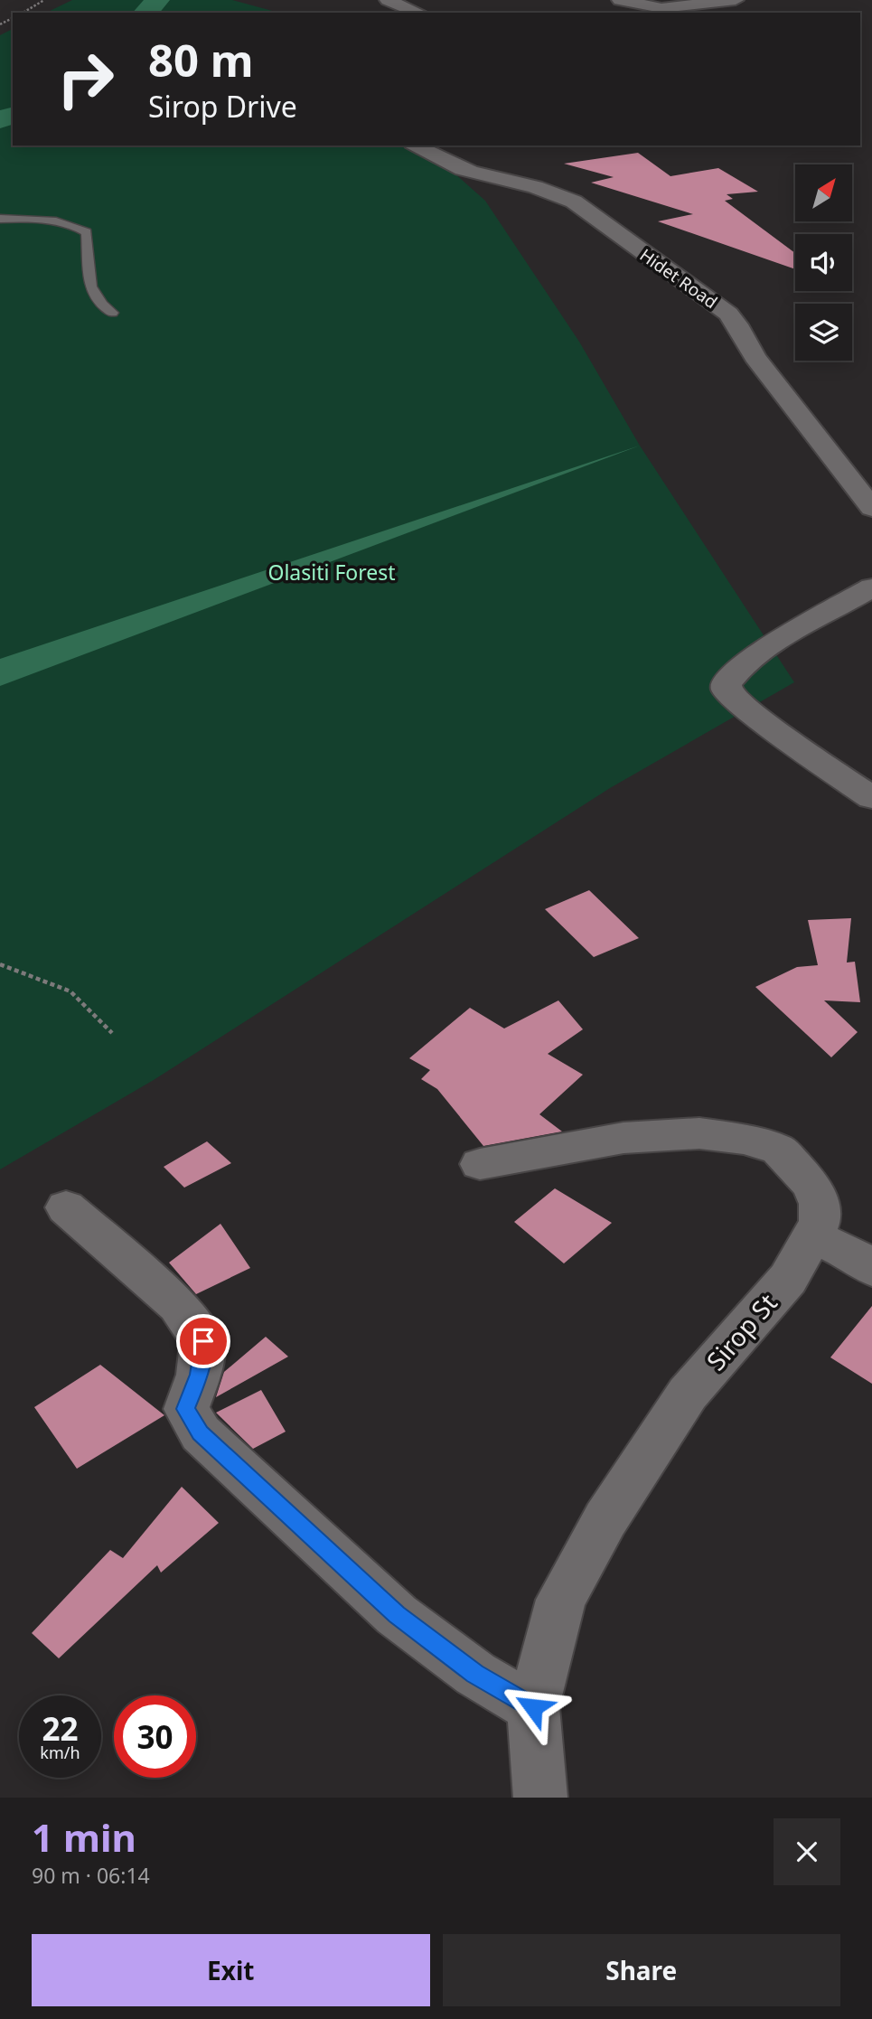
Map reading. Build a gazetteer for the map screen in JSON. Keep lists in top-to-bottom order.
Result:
{
  "streets": {
    "street": ["Hidet Road", "Sirop St"]
  },
  "parks": ["Olasiti Forest"],
  "north": "top right",
  "page": {
    "turn": ["80 m", "Sirop Drive"],
    "speed": "22 km/h",
    "limit": "30",
    "heading": ["1 min", "90 m · 06:14"],
    "buttons": ["Exit", "Share"]
  }
}
